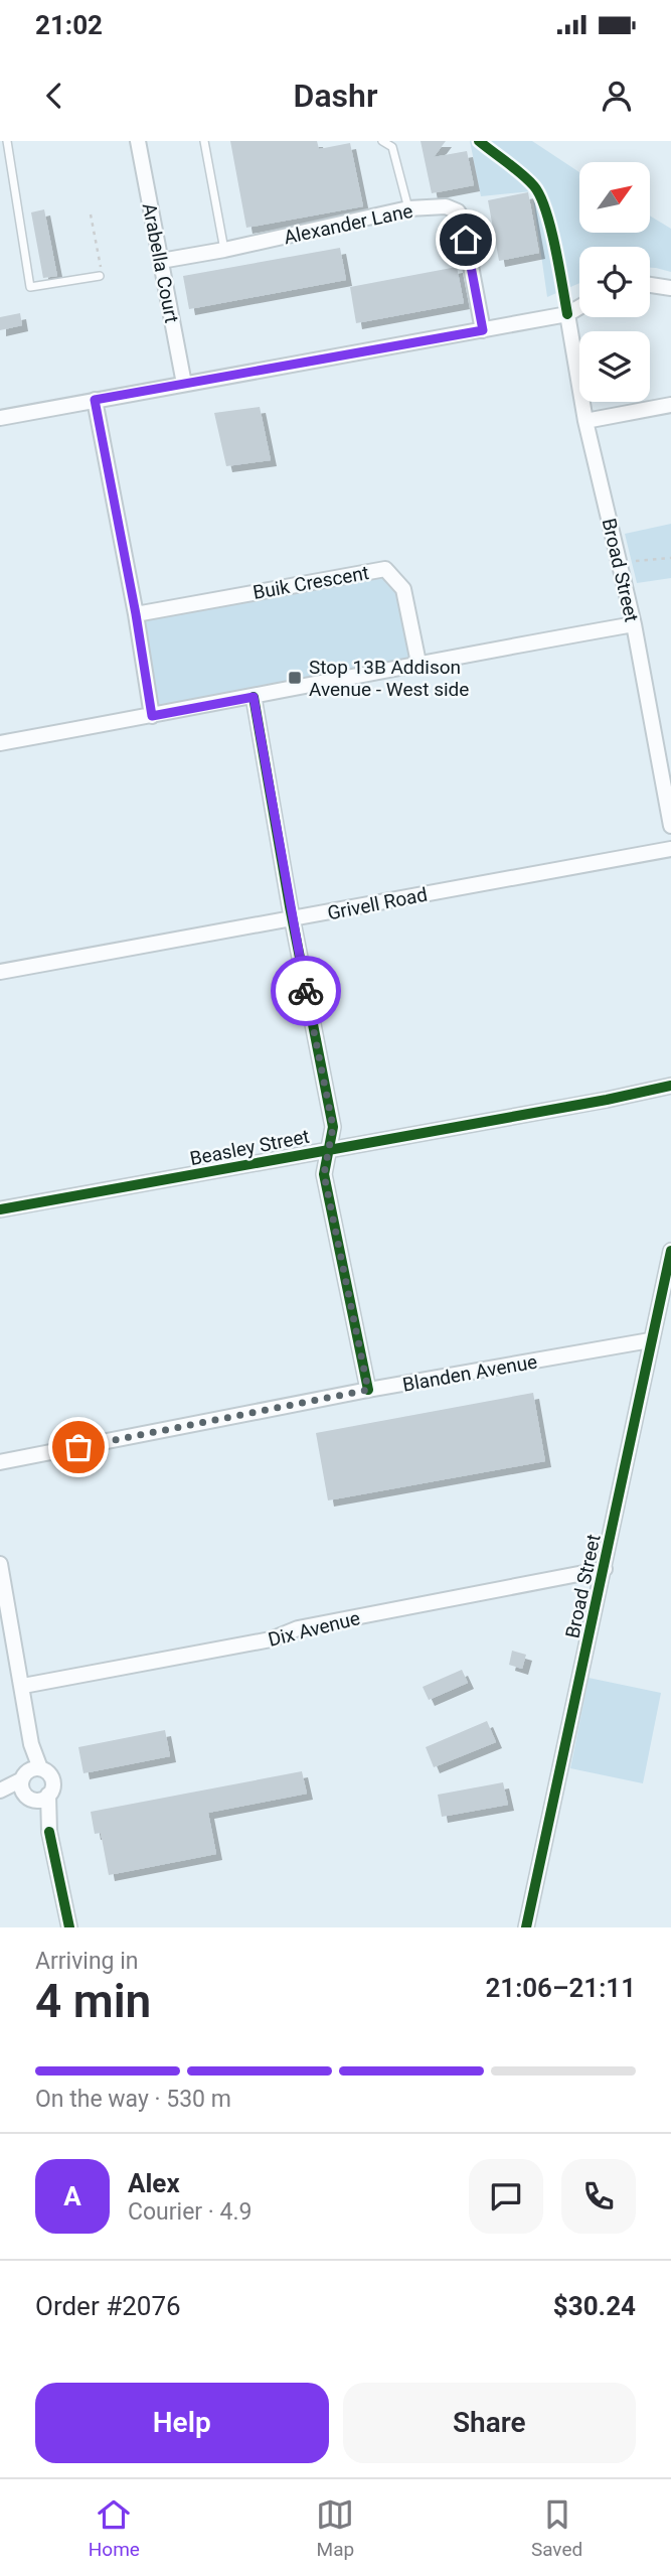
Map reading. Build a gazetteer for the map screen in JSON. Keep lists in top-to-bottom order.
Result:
{
  "streets": {
    "street": [
      "Alexander Lane",
      "Arabella Court",
      "Broad Street",
      "Buik Crescent",
      "Grivell Road",
      "Beasley Street",
      "Blanden Avenue",
      "Dix Avenue"
    ]
  },
  "crossings": [
    ["Alexander Lane", "Arabella Court"],
    ["Broad Street", "Blanden Avenue"],
    ["Broad Street", "Dix Avenue"]
  ],
  "places": {
    "transit": ["Stop 13B Addison Avenue - West side"]
  },
  "north": "top right",
  "page": {
    "status": "21:02",
    "header": "Dashr",
    "heading": ["4 min", "Arriving in", "21:06–21:11"],
    "panel": [
      "Alex",
      "Courier · 4.9",
      "Order #2076",
      "$30.24"
    ],
    "bar": "On the way · 530 m",
    "round": "A",
    "buttons": ["Help", "Share"],
    "tabs": ["Home", "Map", "Saved"]
  }
}
